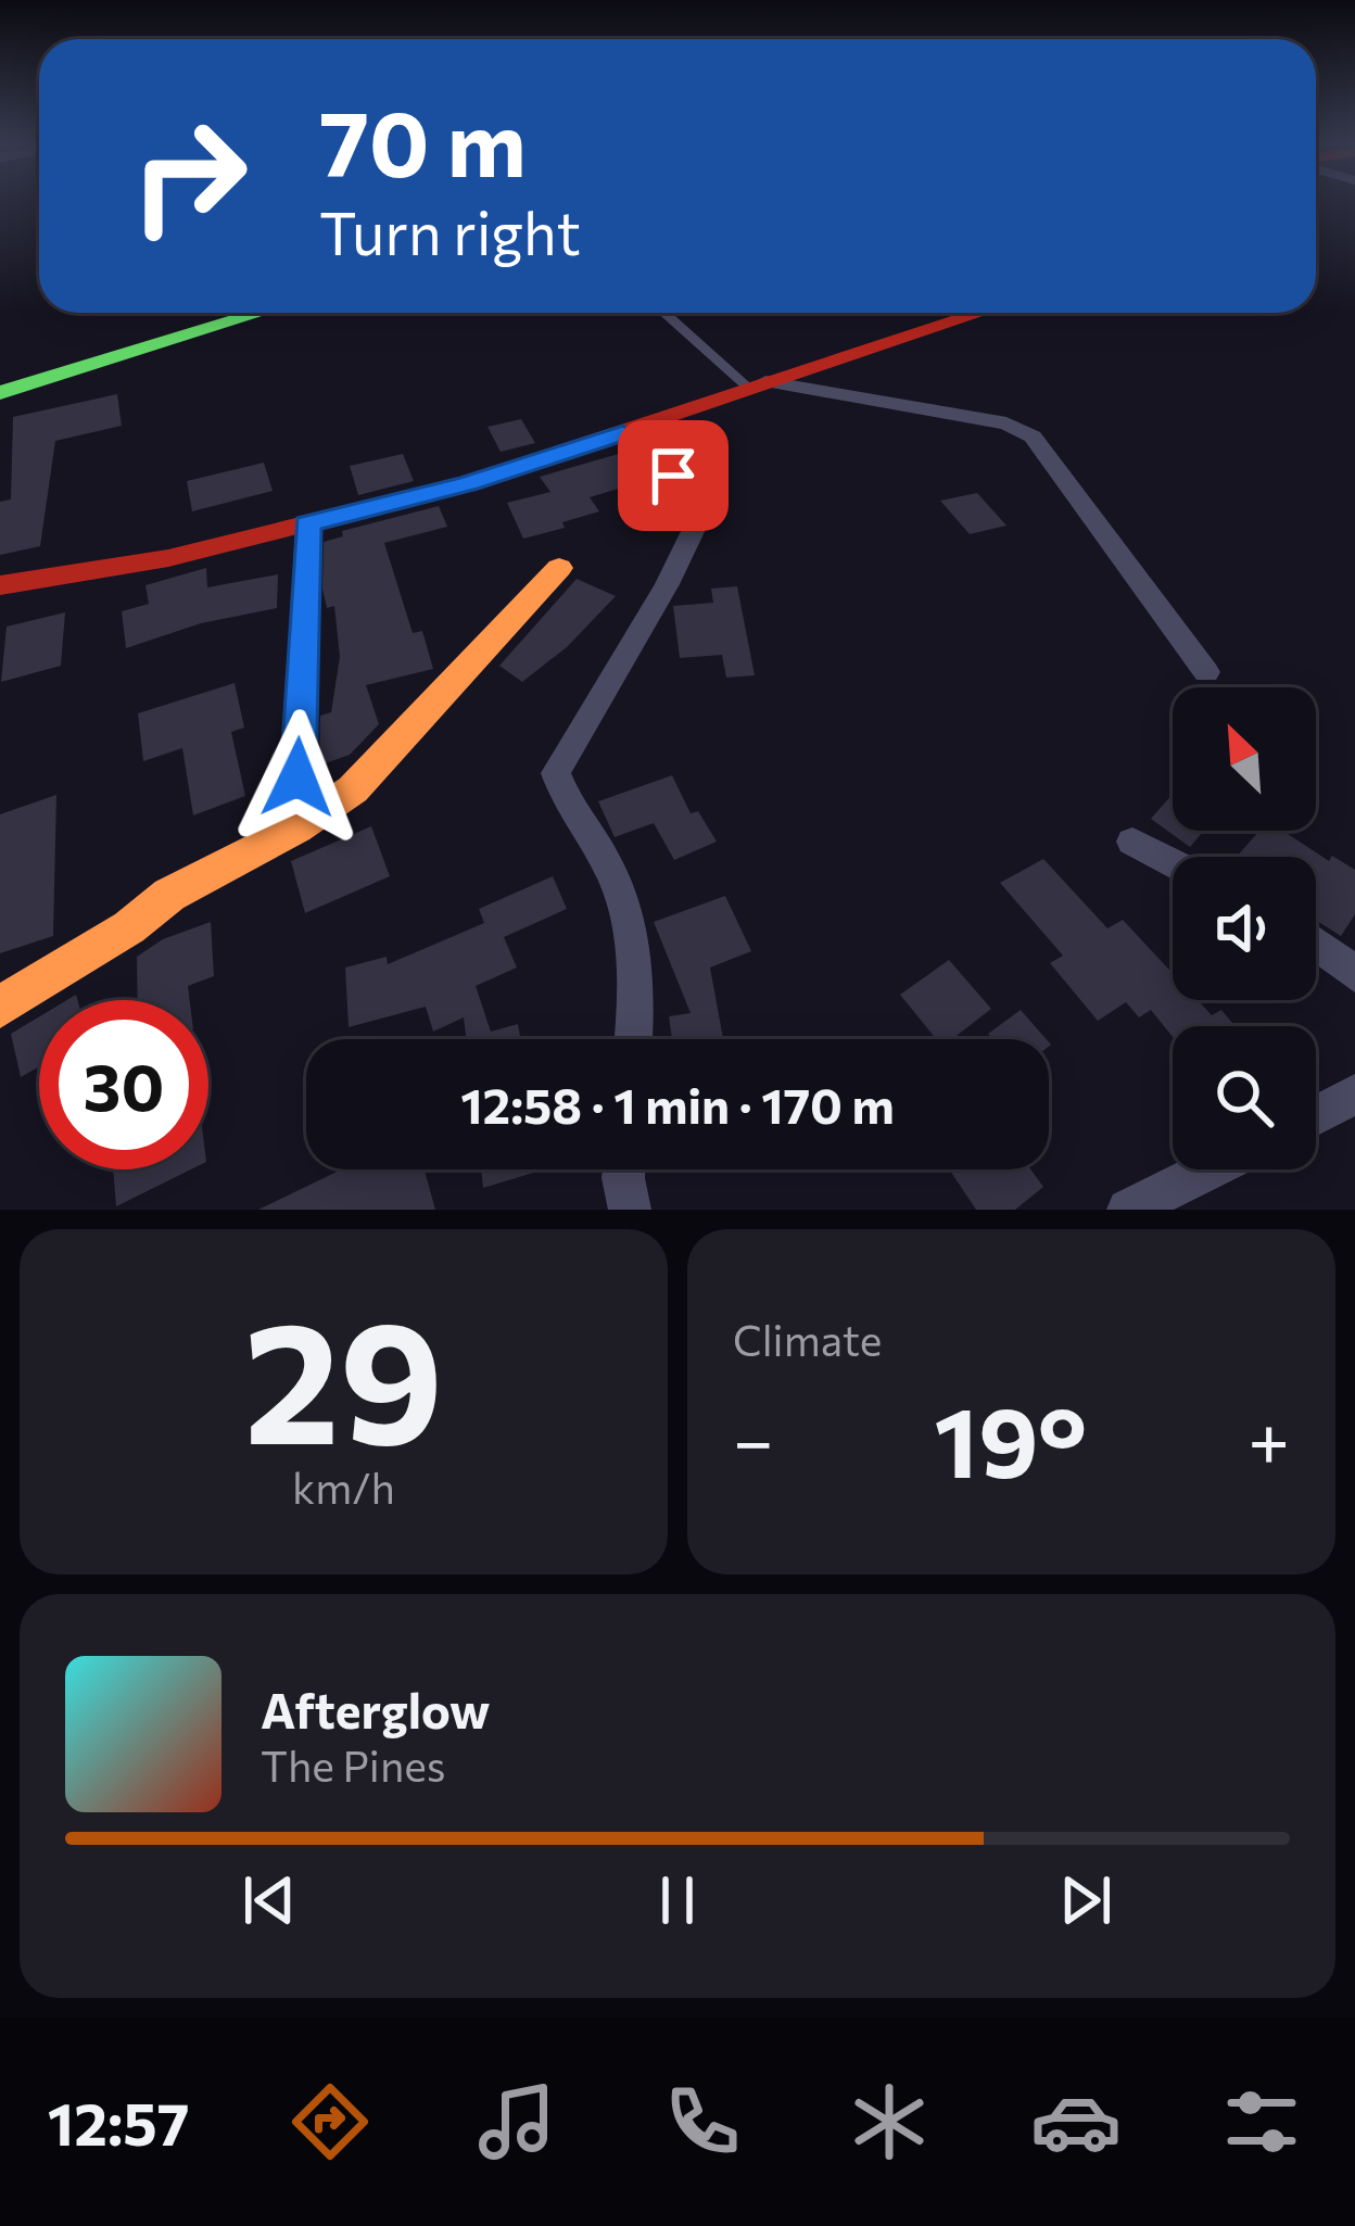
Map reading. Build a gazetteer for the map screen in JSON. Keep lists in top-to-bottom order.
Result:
{
  "north": "top left",
  "page": {
    "turn": ["70 m", "Turn right"],
    "limit": "30",
    "trip": "12:58 · 1 min · 170 m",
    "tile": [
      ["29", "km/h"],
      "Climate"
    ],
    "heat": ["−", "19°", "+"],
    "song": ["Afterglow", "The Pines"],
    "tabs": "12:57"
  }
}
